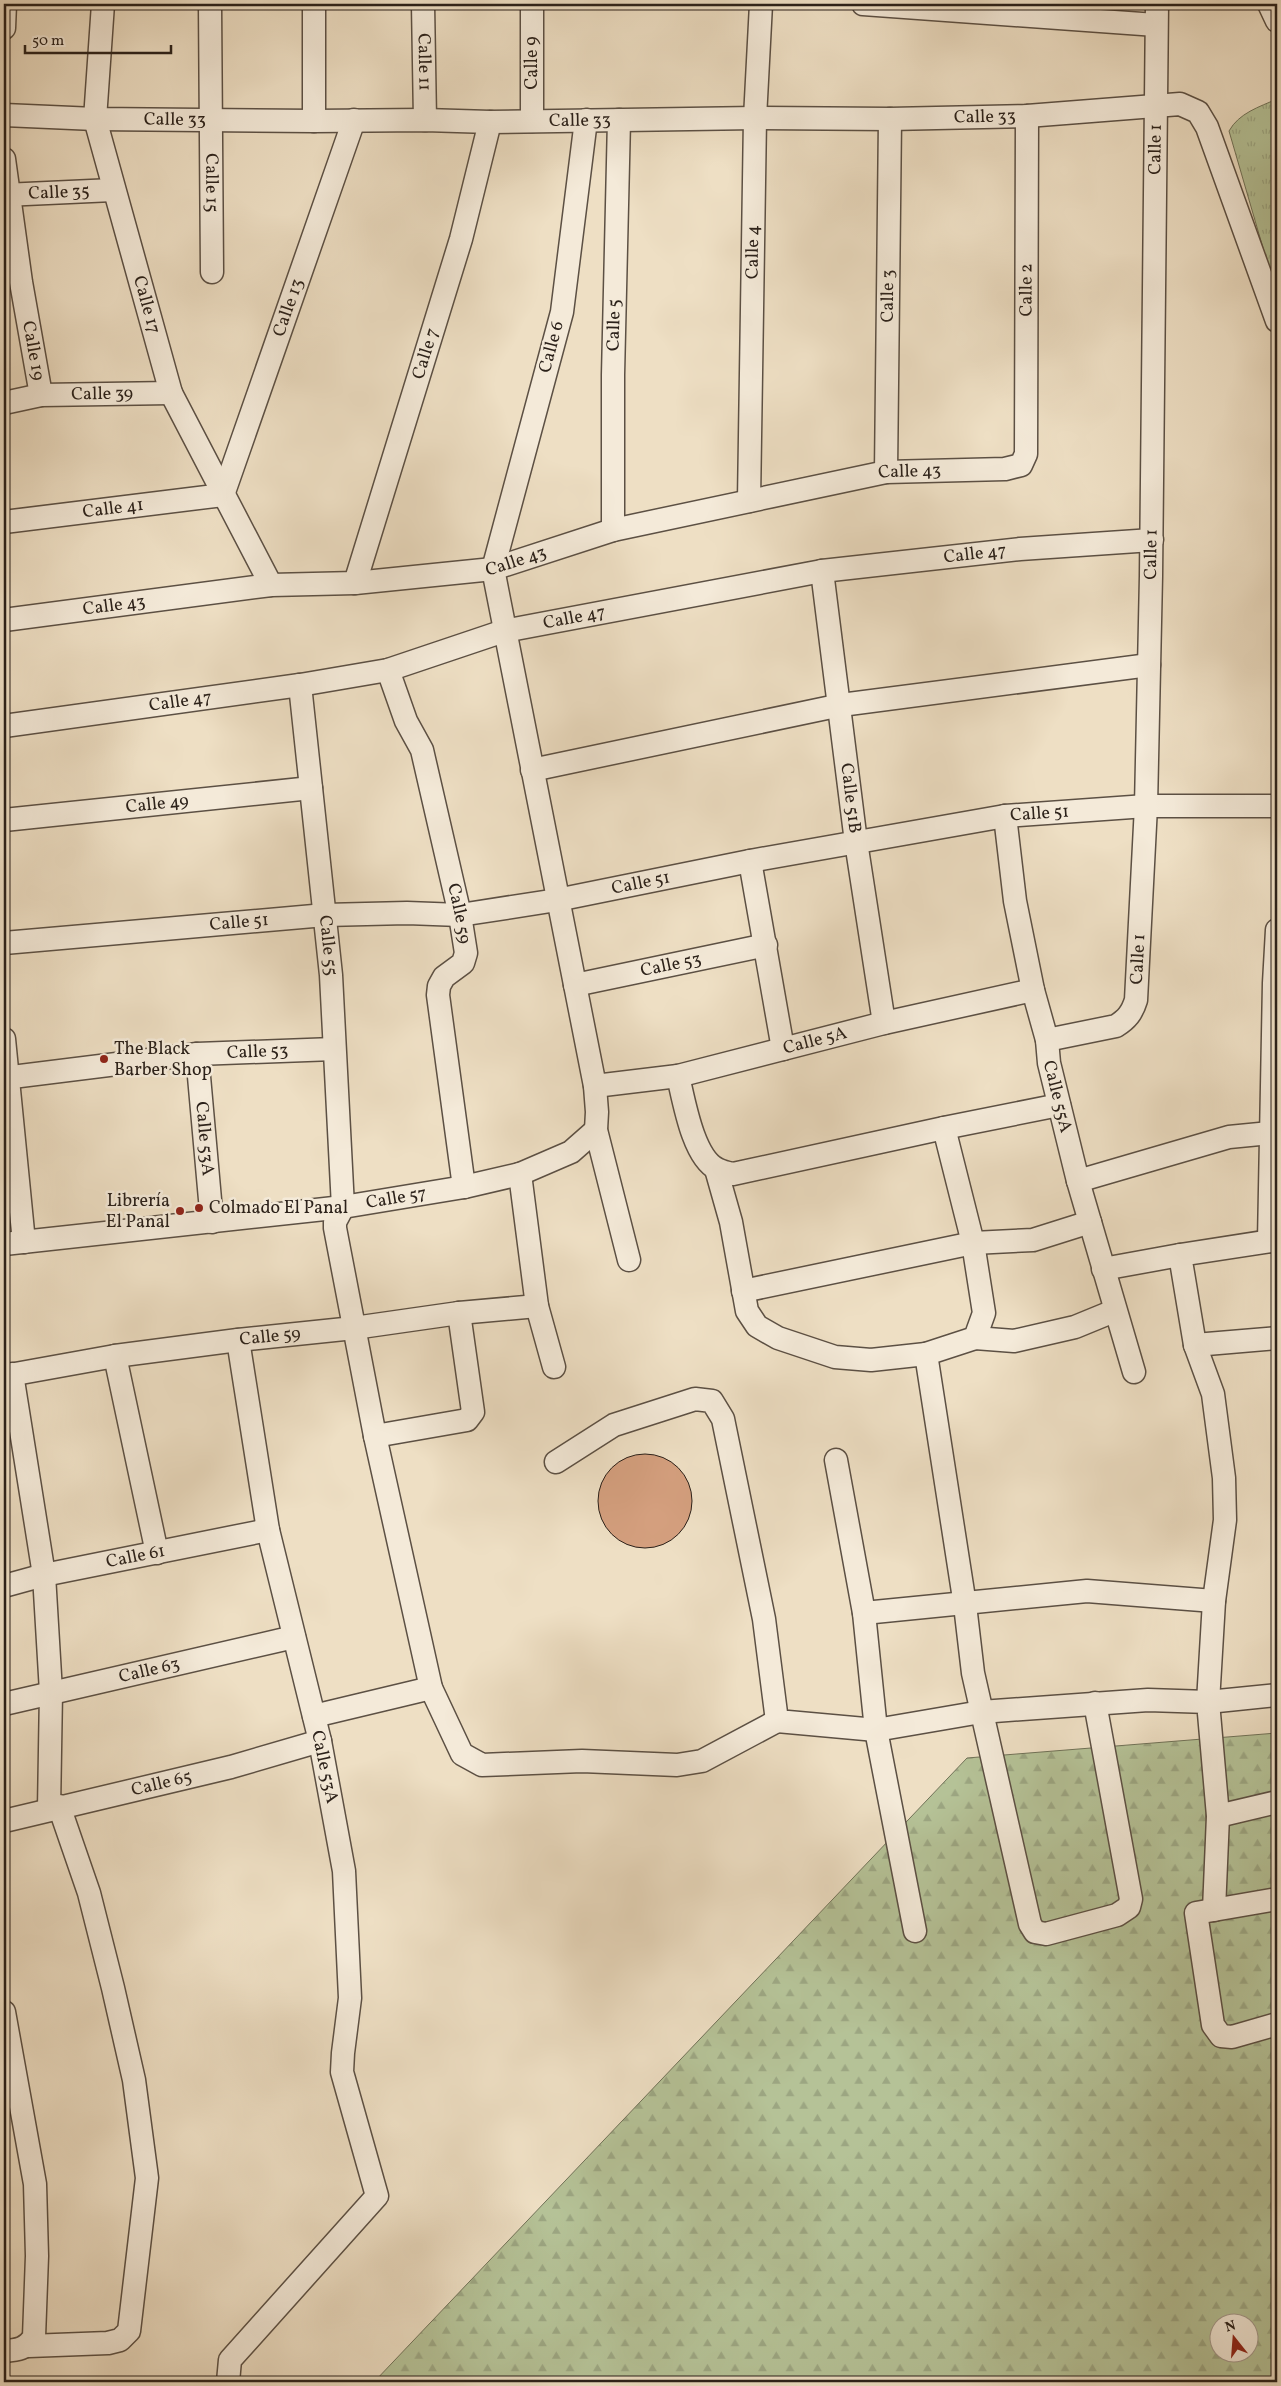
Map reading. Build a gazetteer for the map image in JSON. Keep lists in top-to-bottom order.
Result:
{
  "streets": {
    "street": [
      "Calle 11",
      "Calle 9",
      "Calle 33",
      "Calle 1",
      "Calle 15",
      "Calle 35",
      "Calle 4",
      "Calle 2",
      "Calle 3",
      "Calle 17",
      "Calle 13",
      "Calle 5",
      "Calle 6",
      "Calle 19",
      "Calle 7",
      "Calle 39",
      "Calle 43",
      "Calle 41",
      "Calle 47",
      "Calle 51B",
      "Calle 49",
      "Calle 51",
      "Calle 59",
      "Calle 55",
      "Calle 53",
      "Calle 5A",
      "Calle 55A",
      "Calle 53A",
      "Calle 57",
      "Calle 61",
      "Calle 63",
      "Calle 65"
    ]
  },
  "crossings": [
    ["Calle 11", "Calle 33"],
    ["Calle 9", "Calle 33"],
    ["Calle 33", "Calle 1"],
    ["Calle 33", "Calle 15"],
    ["Calle 33", "Calle 4"],
    ["Calle 33", "Calle 2"],
    ["Calle 33", "Calle 3"],
    ["Calle 33", "Calle 17"],
    ["Calle 33", "Calle 13"],
    ["Calle 33", "Calle 5"],
    ["Calle 33", "Calle 6"],
    ["Calle 33", "Calle 7"],
    ["Calle 1", "Calle 47"],
    ["Calle 1", "Calle 51"],
    ["Calle 1", "Calle 55A"],
    ["Calle 35", "Calle 17"],
    ["Calle 35", "Calle 19"],
    ["Calle 4", "Calle 43"],
    ["Calle 2", "Calle 43"],
    ["Calle 3", "Calle 43"],
    ["Calle 17", "Calle 13"],
    ["Calle 17", "Calle 39"],
    ["Calle 17", "Calle 43"],
    ["Calle 17", "Calle 41"],
    ["Calle 13", "Calle 41"],
    ["Calle 5", "Calle 43"],
    ["Calle 6", "Calle 43"],
    ["Calle 19", "Calle 39"],
    ["Calle 7", "Calle 43"],
    ["Calle 47", "Calle 51B"],
    ["Calle 47", "Calle 59"],
    ["Calle 47", "Calle 55"],
    ["Calle 51B", "Calle 51"],
    ["Calle 51B", "Calle 5A"],
    ["Calle 49", "Calle 55"],
    ["Calle 51", "Calle 59"],
    ["Calle 51", "Calle 55"],
    ["Calle 51", "Calle 55A"],
    ["Calle 59", "Calle 53A"],
    ["Calle 59", "Calle 57"],
    ["Calle 55", "Calle 53"],
    ["Calle 55", "Calle 57"],
    ["Calle 53", "Calle 53A"],
    ["Calle 5A", "Calle 55A"],
    ["Calle 53A", "Calle 57"],
    ["Calle 53A", "Calle 61"],
    ["Calle 53A", "Calle 63"],
    ["Calle 53A", "Calle 65"]
  ],
  "places": ["The Black Barber Shop", "Colmado El Panal", "Librería El Panal"],
  "scale_bar": "50 m",
  "north": "top"
}
